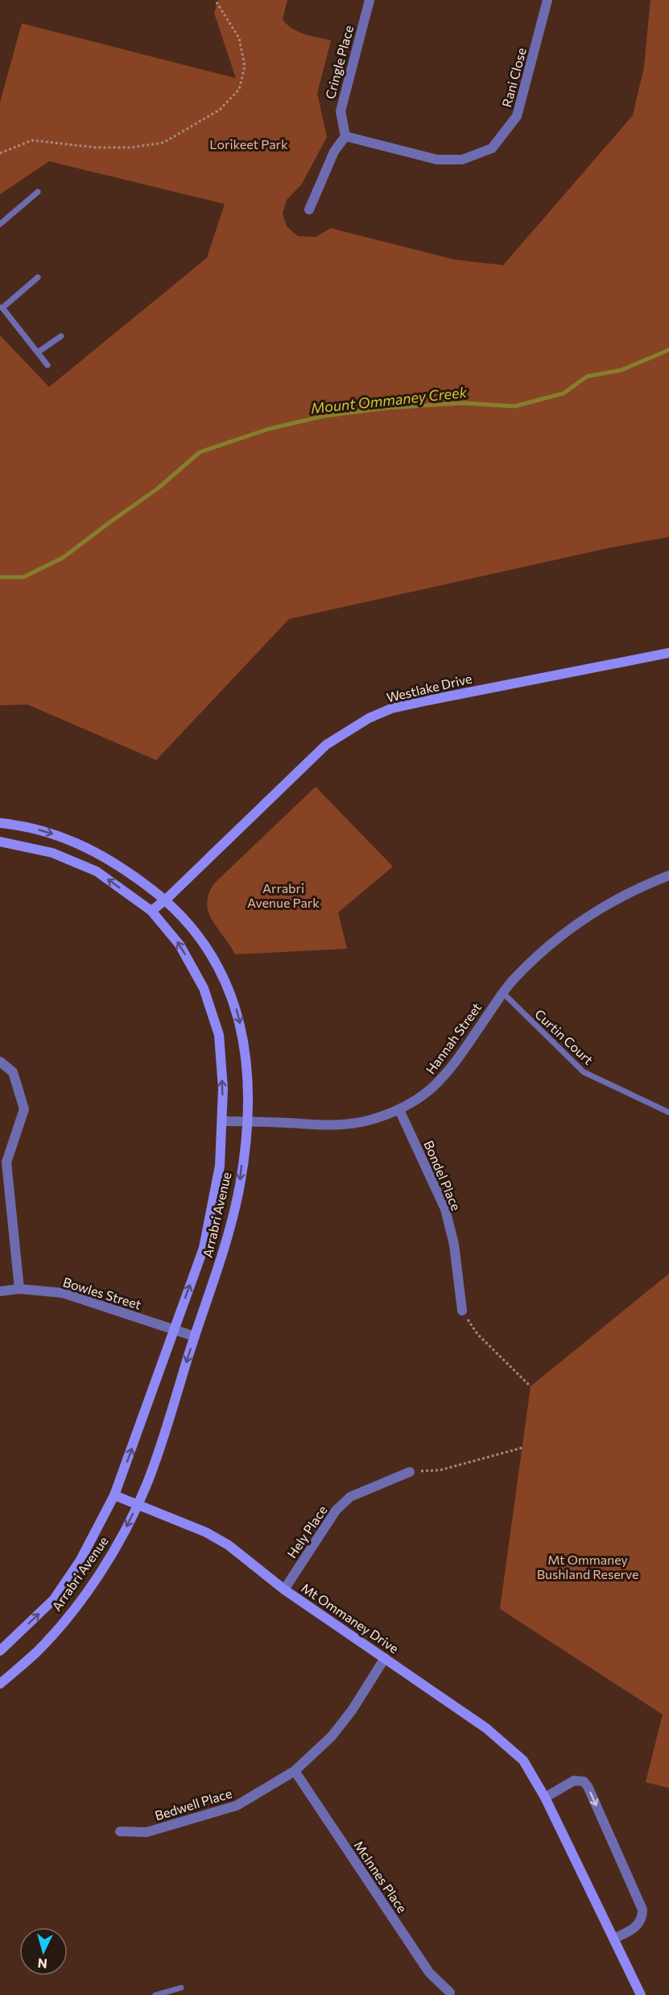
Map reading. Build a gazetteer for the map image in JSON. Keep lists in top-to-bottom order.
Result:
{
  "streets": {
    "street": [
      "Cringle Place",
      "Rani Close",
      "Westlake Drive",
      "Hannah Street",
      "Bondel Place",
      "Arrabri Avenue",
      "Bowles Street",
      "Hely Place",
      "Mt Ommaney Drive",
      "Bedwell Place",
      "McInnes Place"
    ],
    "lane": ["Curtin Court"]
  },
  "crossings": [
    ["Cringle Place", "Rani Close"],
    ["Westlake Drive", "Arrabri Avenue"],
    ["Curtin Court", "Hannah Street"],
    ["Hannah Street", "Bondel Place"],
    ["Hannah Street", "Arrabri Avenue"],
    ["Arrabri Avenue", "Bowles Street"],
    ["Arrabri Avenue", "Mt Ommaney Drive"],
    ["Hely Place", "Mt Ommaney Drive"],
    ["Mt Ommaney Drive", "Bedwell Place"],
    ["Bedwell Place", "McInnes Place"]
  ],
  "water": ["Mount Ommaney Creek"],
  "parks": ["Lorikeet Park", "Arrabri Avenue Park", "Mt Ommaney Bushland Reserve"],
  "north": "bottom"
}
